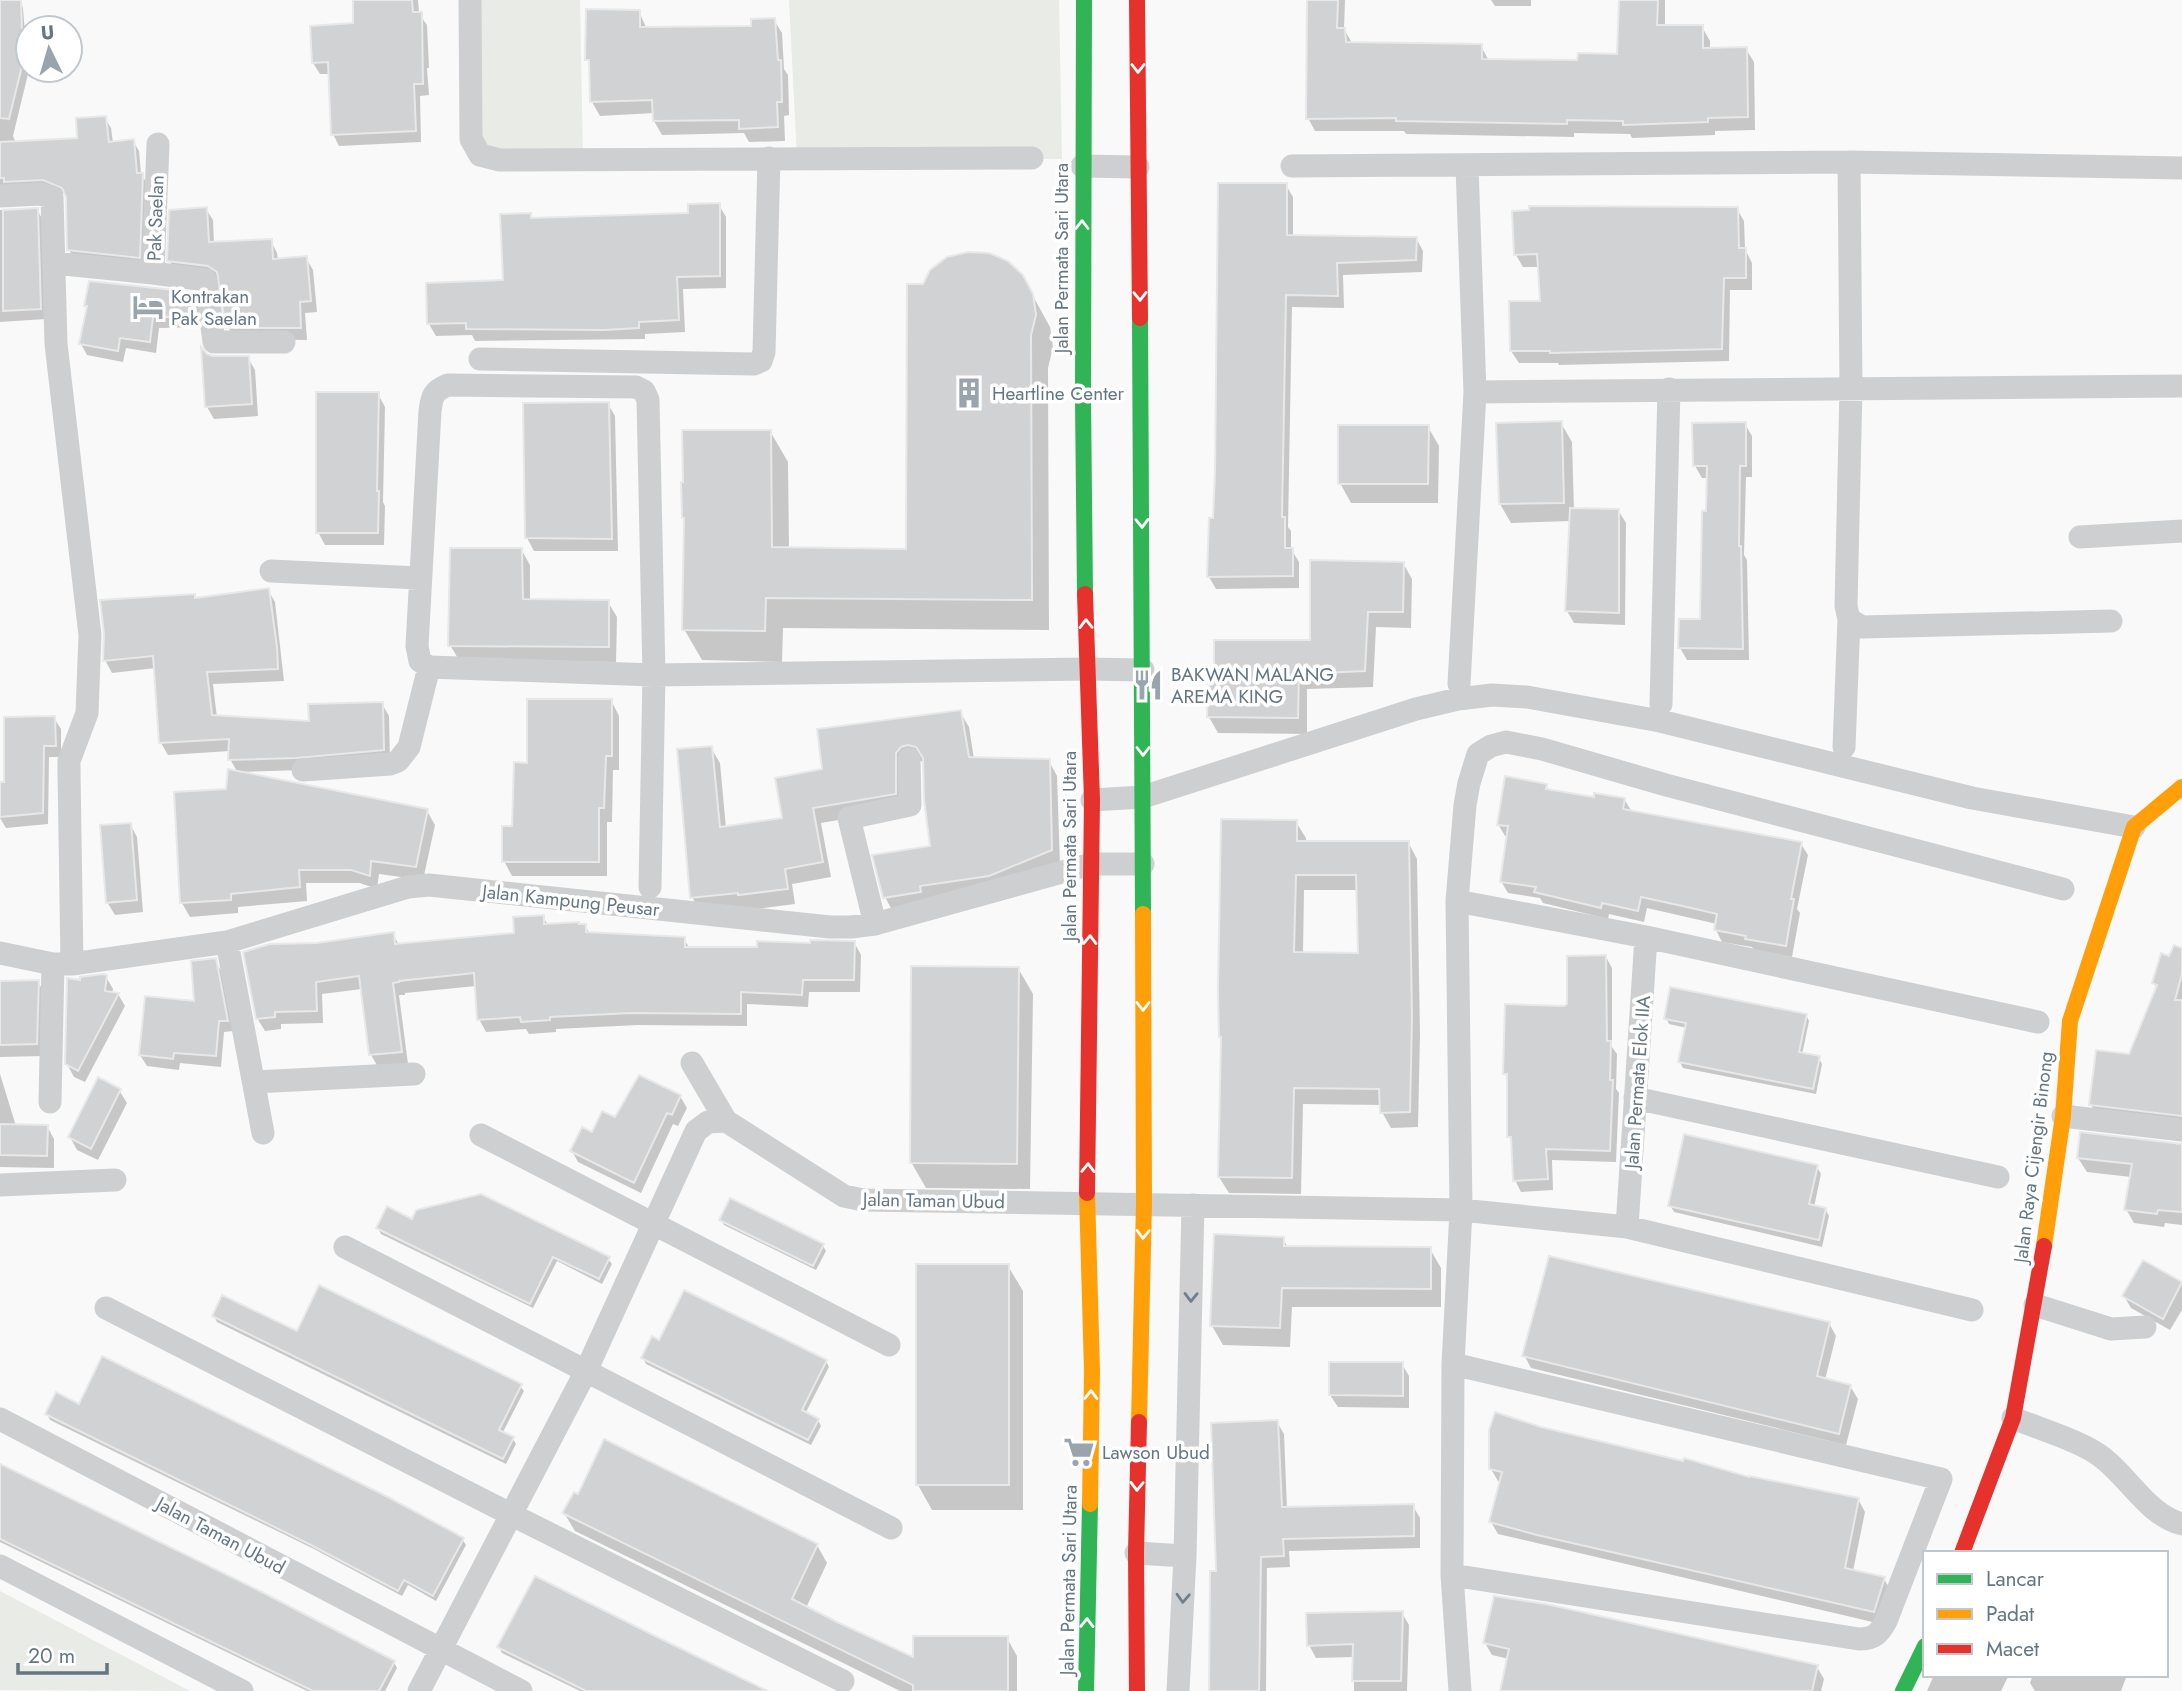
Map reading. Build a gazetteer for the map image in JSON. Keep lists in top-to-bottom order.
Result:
{
  "streets": {
    "street": [
      "Pak Saelan",
      "Jalan Permata Sari Utara",
      "Jalan Kampung Peusar",
      "Jalan Permata Elok IIA",
      "Jalan Raya Cijengir Binong",
      "Jalan Taman Ubud"
    ]
  },
  "crossings": [
    ["Jalan Permata Sari Utara", "Jalan Kampung Peusar"],
    ["Jalan Permata Sari Utara", "Jalan Taman Ubud"],
    ["Jalan Permata Elok IIA", "Jalan Taman Ubud"]
  ],
  "places": {
    "hotel": ["Kontrakan Pak Saelan"],
    "building": ["Heartline Center"],
    "restaurant": ["BAKWAN MALANG AREMA KING"],
    "supermarket": ["Lawson Ubud"]
  },
  "legend": ["Lancar", "Padat", "Macet"],
  "scale_bar": "20 m",
  "north": "top"
}
